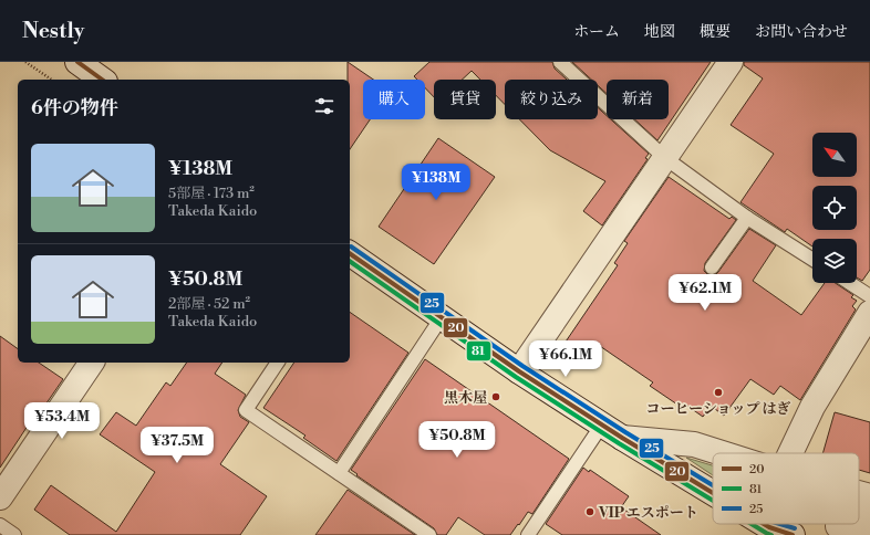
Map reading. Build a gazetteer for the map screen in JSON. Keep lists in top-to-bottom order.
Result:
{
  "places": ["コーヒーショップ はぎ", "黒木屋", "VIP エスポート"],
  "lines": ["transit line 20", "transit line 25", "transit line 81"],
  "legend": ["20", "81", "25"],
  "north": "top left",
  "page": {
    "header": "Nestly",
    "nav": [
      "ホーム",
      "地図",
      "概要",
      "お問い合わせ"
    ],
    "chip": [
      "購入",
      "賃貸",
      "絞り込み",
      "新着"
    ],
    "heading": "6件の物件",
    "list": [
      {
        "name": "¥138M",
        "note": "5部屋 · 173 m² · Takeda Kaido"
      },
      {
        "name": "¥50.8M",
        "note": "2部屋 · 52 m² · Takeda Kaido"
      }
    ],
    "price": [
      "¥138M",
      "¥62.1M",
      "¥66.1M",
      "¥53.4M",
      "¥50.8M",
      "¥37.5M"
    ]
  }
}
